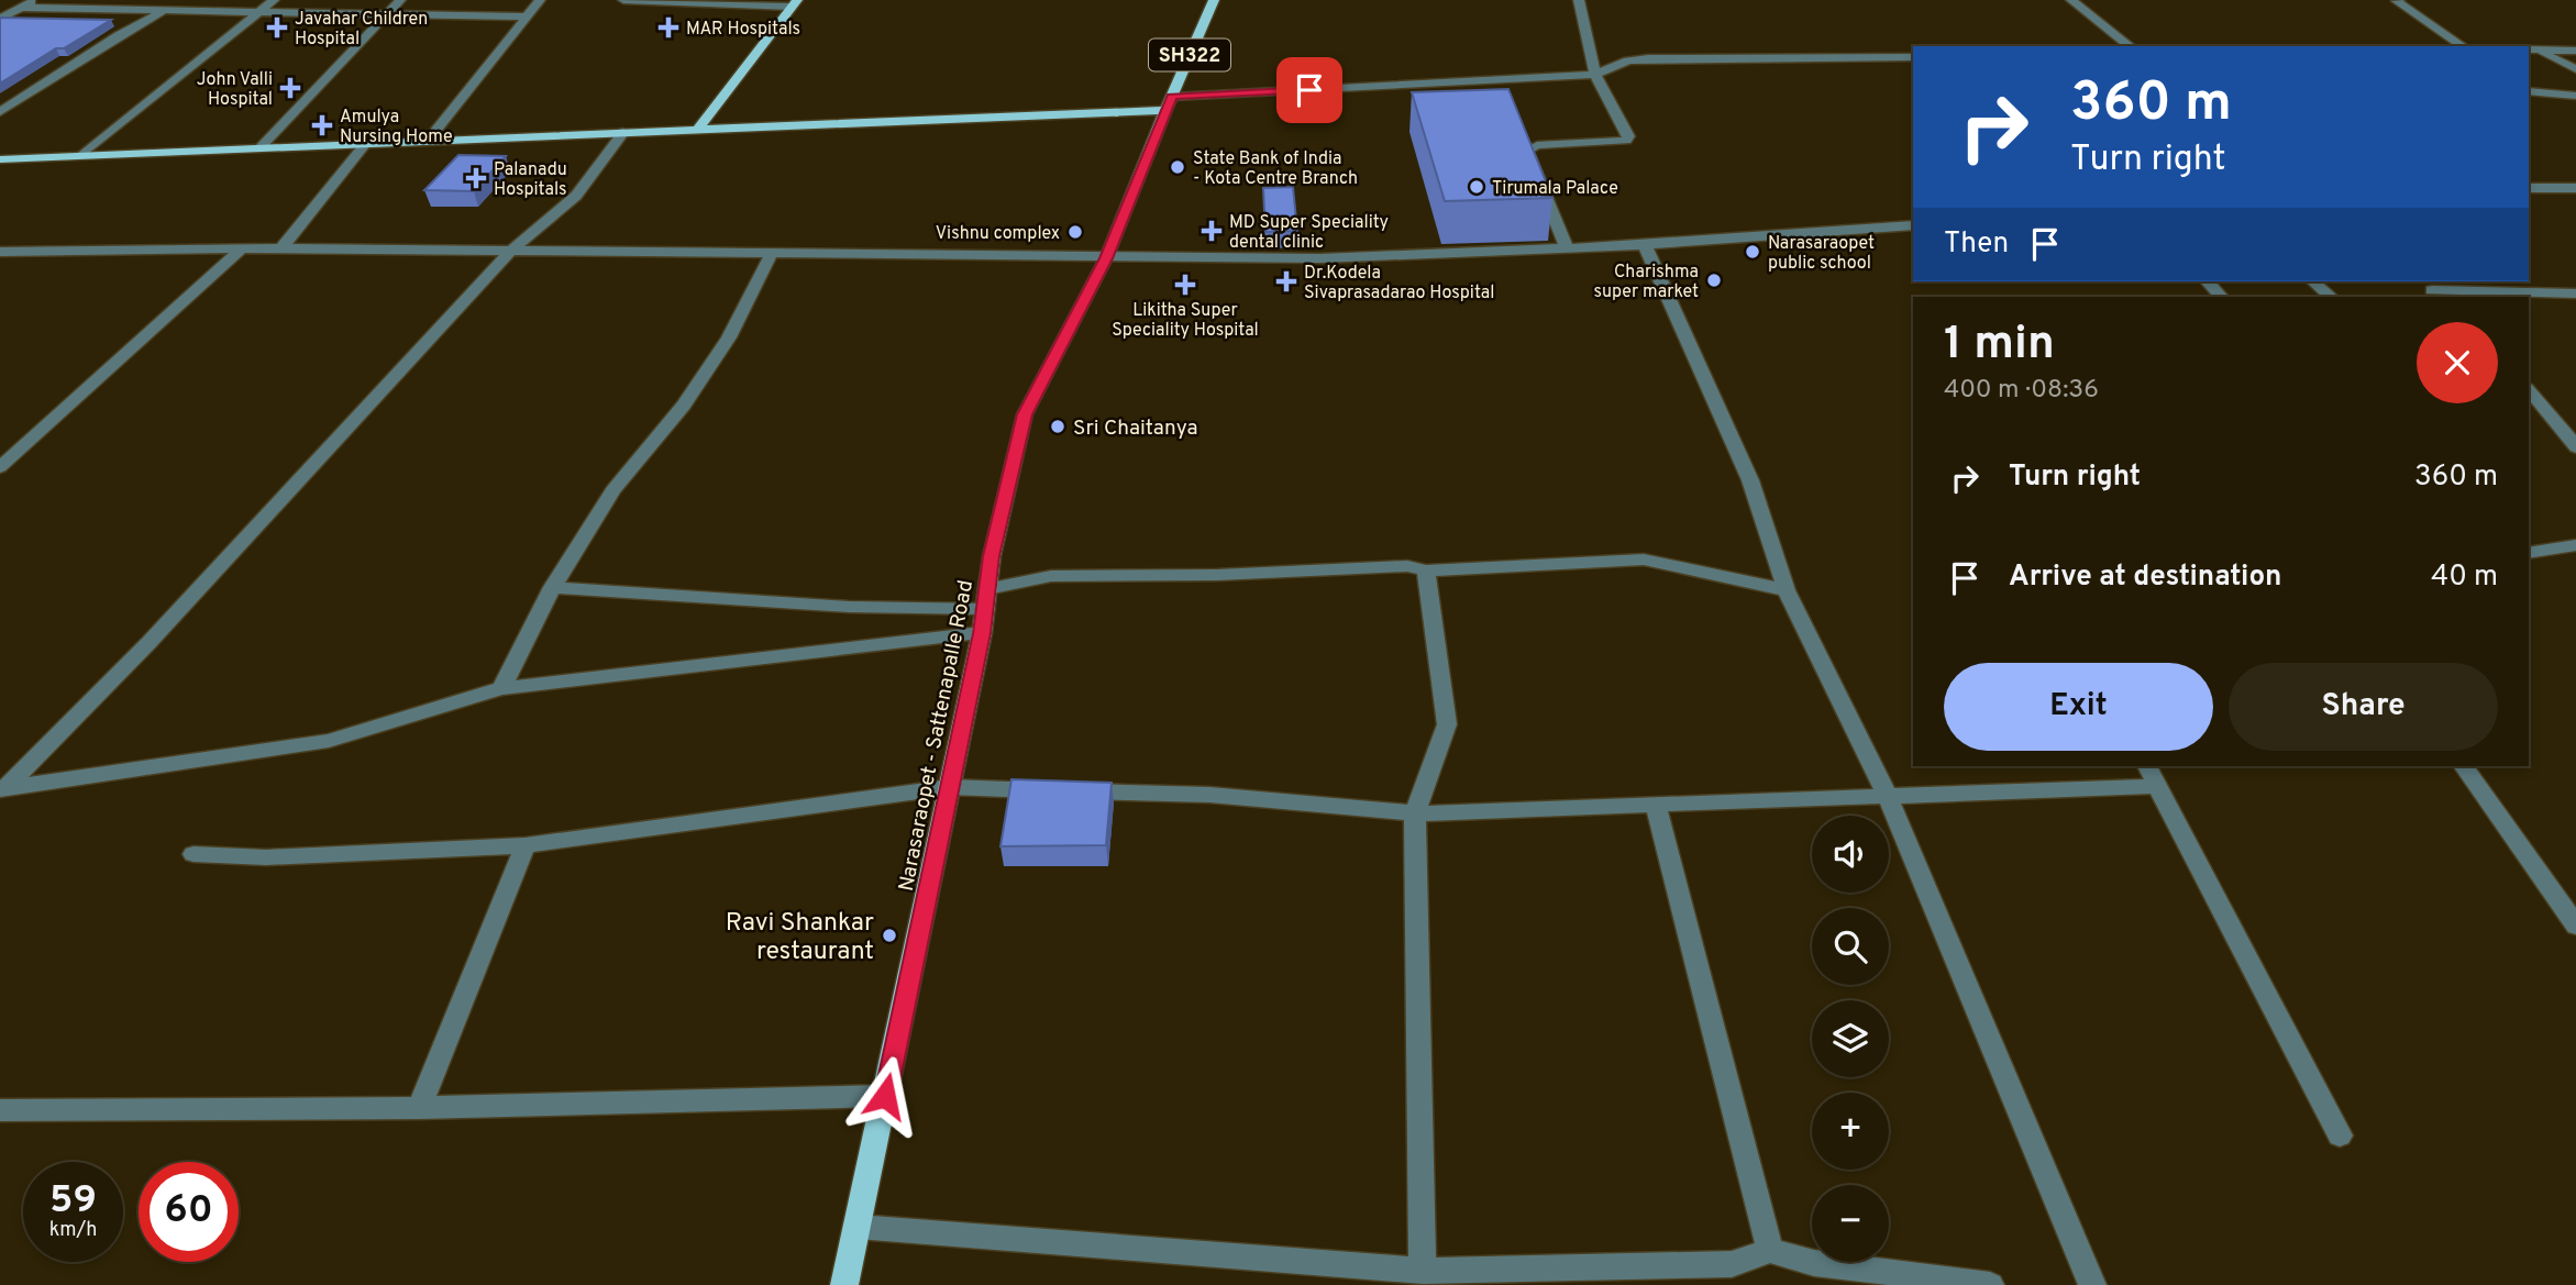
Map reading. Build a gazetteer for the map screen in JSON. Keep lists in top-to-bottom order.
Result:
{
  "streets": {
    "main road": ["SH322", "Narasaraopet - Sattenapalle Road"]
  },
  "places": {
    "health": [
      "Javahar Children Hospital",
      "MAR Hospitals",
      "John Valli Hospital",
      "Amulya Nursing Home",
      "Palanadu Hospitals",
      "MD Super Speciality dental clinic",
      "Dr.Kodela Sivaprasadarao Hospital",
      "Likitha Super Speciality Hospital"
    ],
    "other": [
      "State Bank of India - Kota Centre Branch",
      "Tirumala Palace",
      "Vishnu complex",
      "Narasaraopet public school",
      "Charishma super market",
      "Sri Chaitanya",
      "Ravi Shankar restaurant"
    ]
  },
  "page": {
    "turn": ["360 m", "Turn right"],
    "then": "Then",
    "heading": ["1 min", "400 m · 08:36"],
    "list": [
      {
        "name": "Turn right",
        "value": "360 m"
      },
      {
        "name": "Arrive at destination",
        "value": "40 m"
      }
    ],
    "buttons": ["Exit", "Share"],
    "map_buttons": ["+", "−"],
    "speed": "59 km/h",
    "limit": "60"
  }
}
